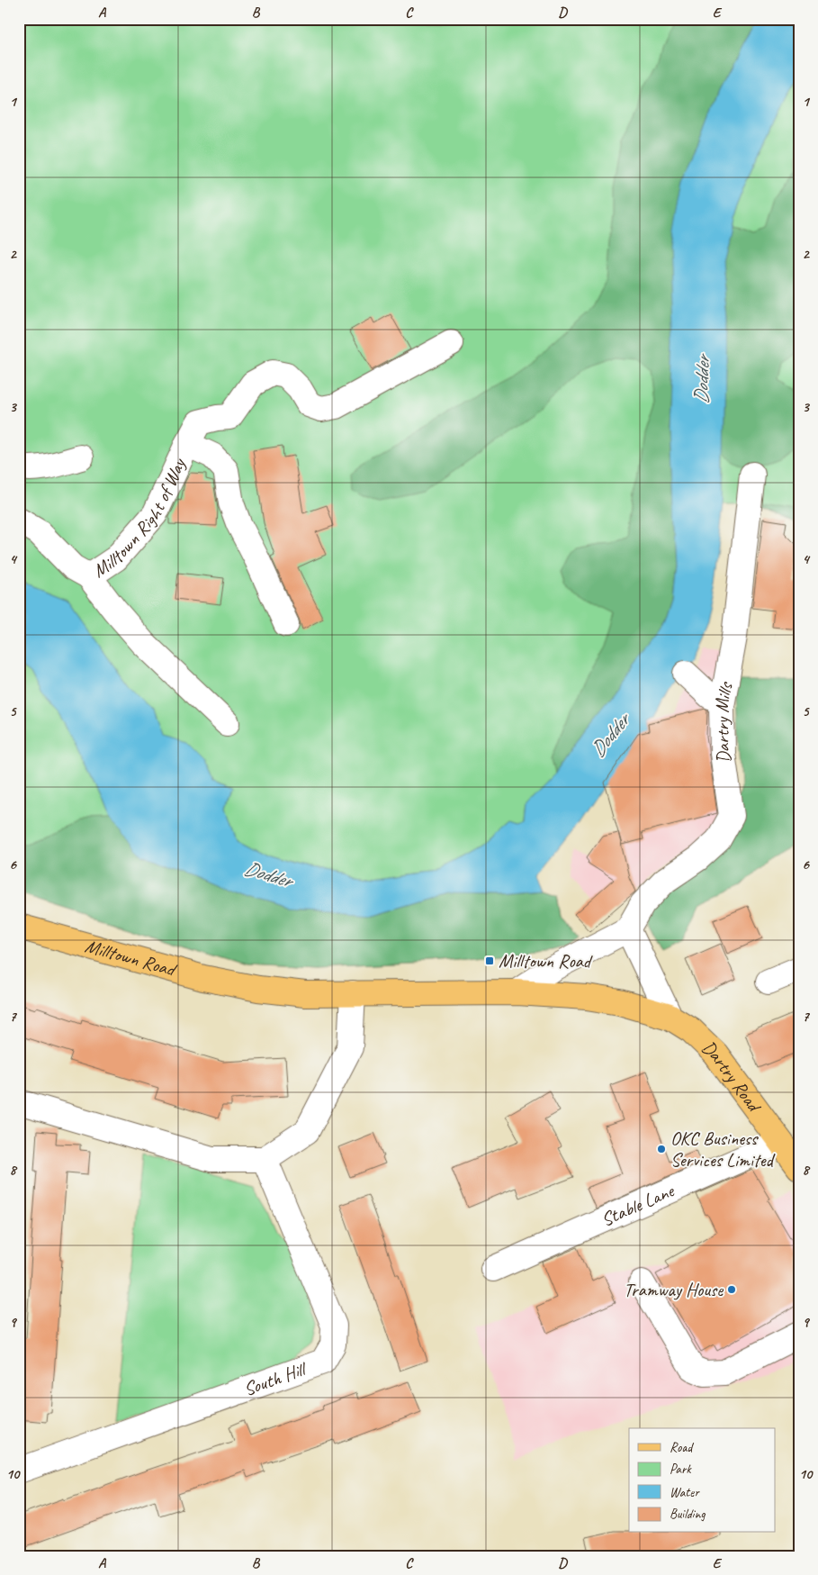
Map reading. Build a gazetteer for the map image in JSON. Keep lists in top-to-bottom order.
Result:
{
  "streets": {
    "main road": ["Milltown Road", "Dartry Road"],
    "street": [
      "Milltown Right of Way",
      "Dartry Mills",
      "Stable Lane",
      "South Hill"
    ]
  },
  "crossings": [
    ["Milltown Road", "Dartry Road"],
    ["Dartry Road", "Stable Lane"]
  ],
  "water": ["Dodder"],
  "places": {
    "transit": ["Milltown Road"],
    "other": ["OKC Business Services Limited", "Tramway House"]
  },
  "legend": [
    "Road",
    "Park",
    "Water",
    "Building"
  ],
  "grid": {
    "columns": [
      "A",
      "B",
      "C",
      "D",
      "E"
    ],
    "rows": [
      "1",
      "2",
      "3",
      "4",
      "5",
      "6",
      "7",
      "8",
      "9",
      "10"
    ]
  }
}
